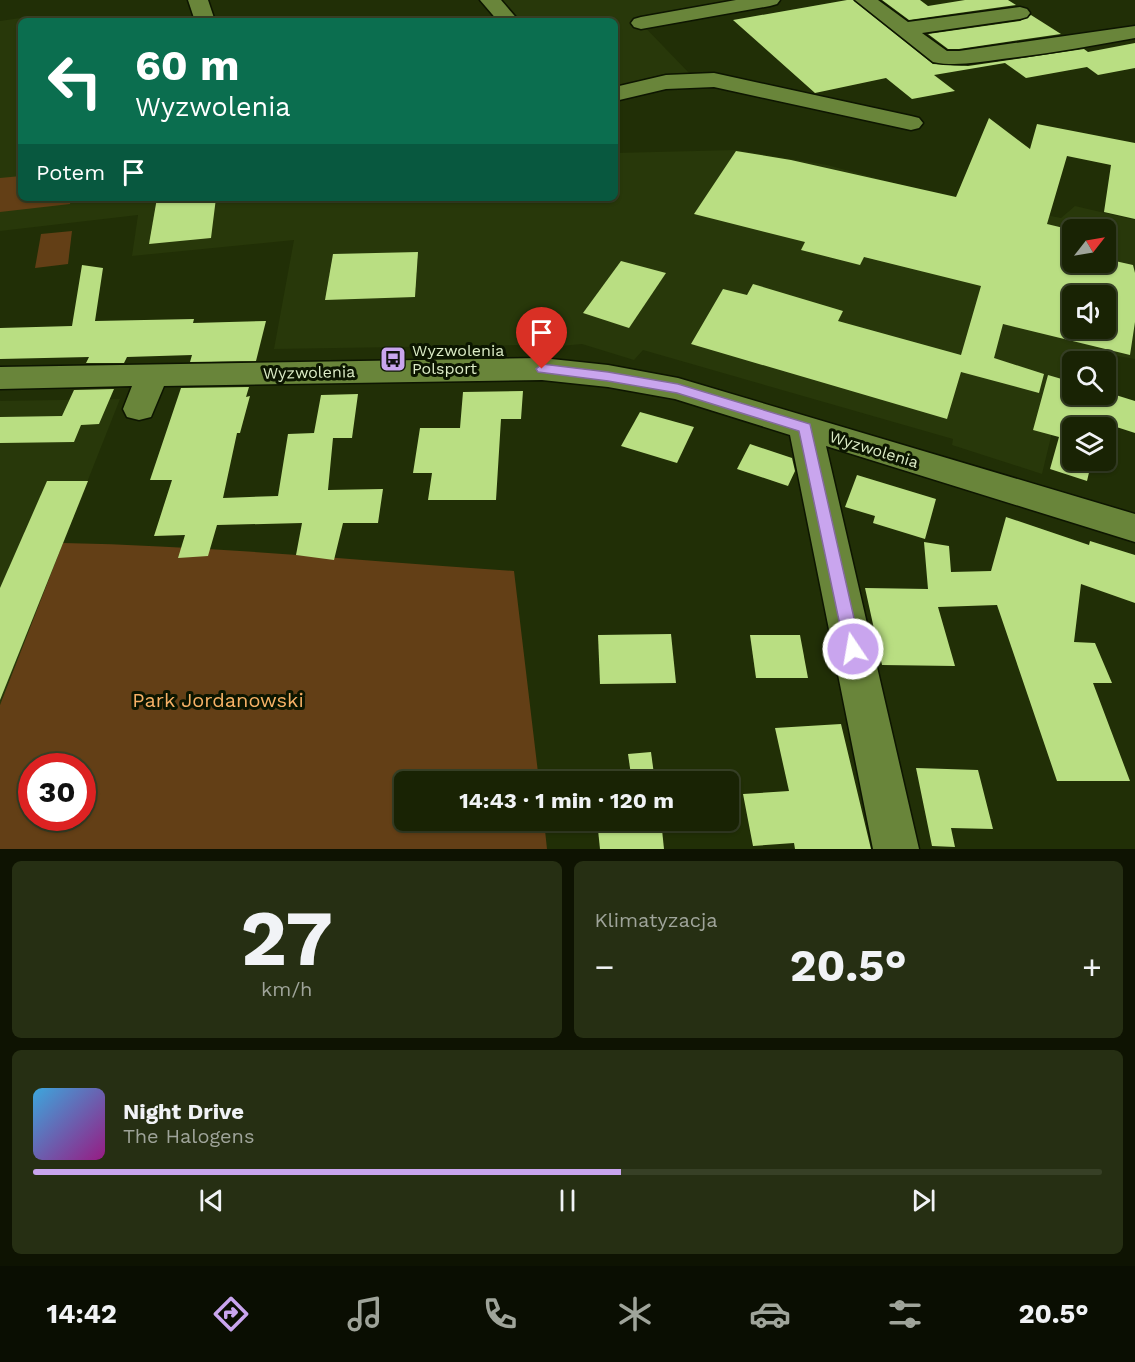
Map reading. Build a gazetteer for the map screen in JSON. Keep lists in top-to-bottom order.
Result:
{
  "streets": {
    "street": ["Wyzwolenia"]
  },
  "parks": ["Park Jordanowski"],
  "places": {
    "bus stop": ["Wyzwolenia Polsport"]
  },
  "north": "top right",
  "page": {
    "turn": ["60 m", "Wyzwolenia"],
    "then": "Potem",
    "limit": "30",
    "trip": "14:43 · 1 min · 120 m",
    "tile": [
      ["27", "km/h"],
      "Klimatyzacja"
    ],
    "heat": ["−", "20.5°", "+"],
    "song": ["Night Drive", "The Halogens"],
    "tabs": ["14:42", "20.5°"]
  }
}
